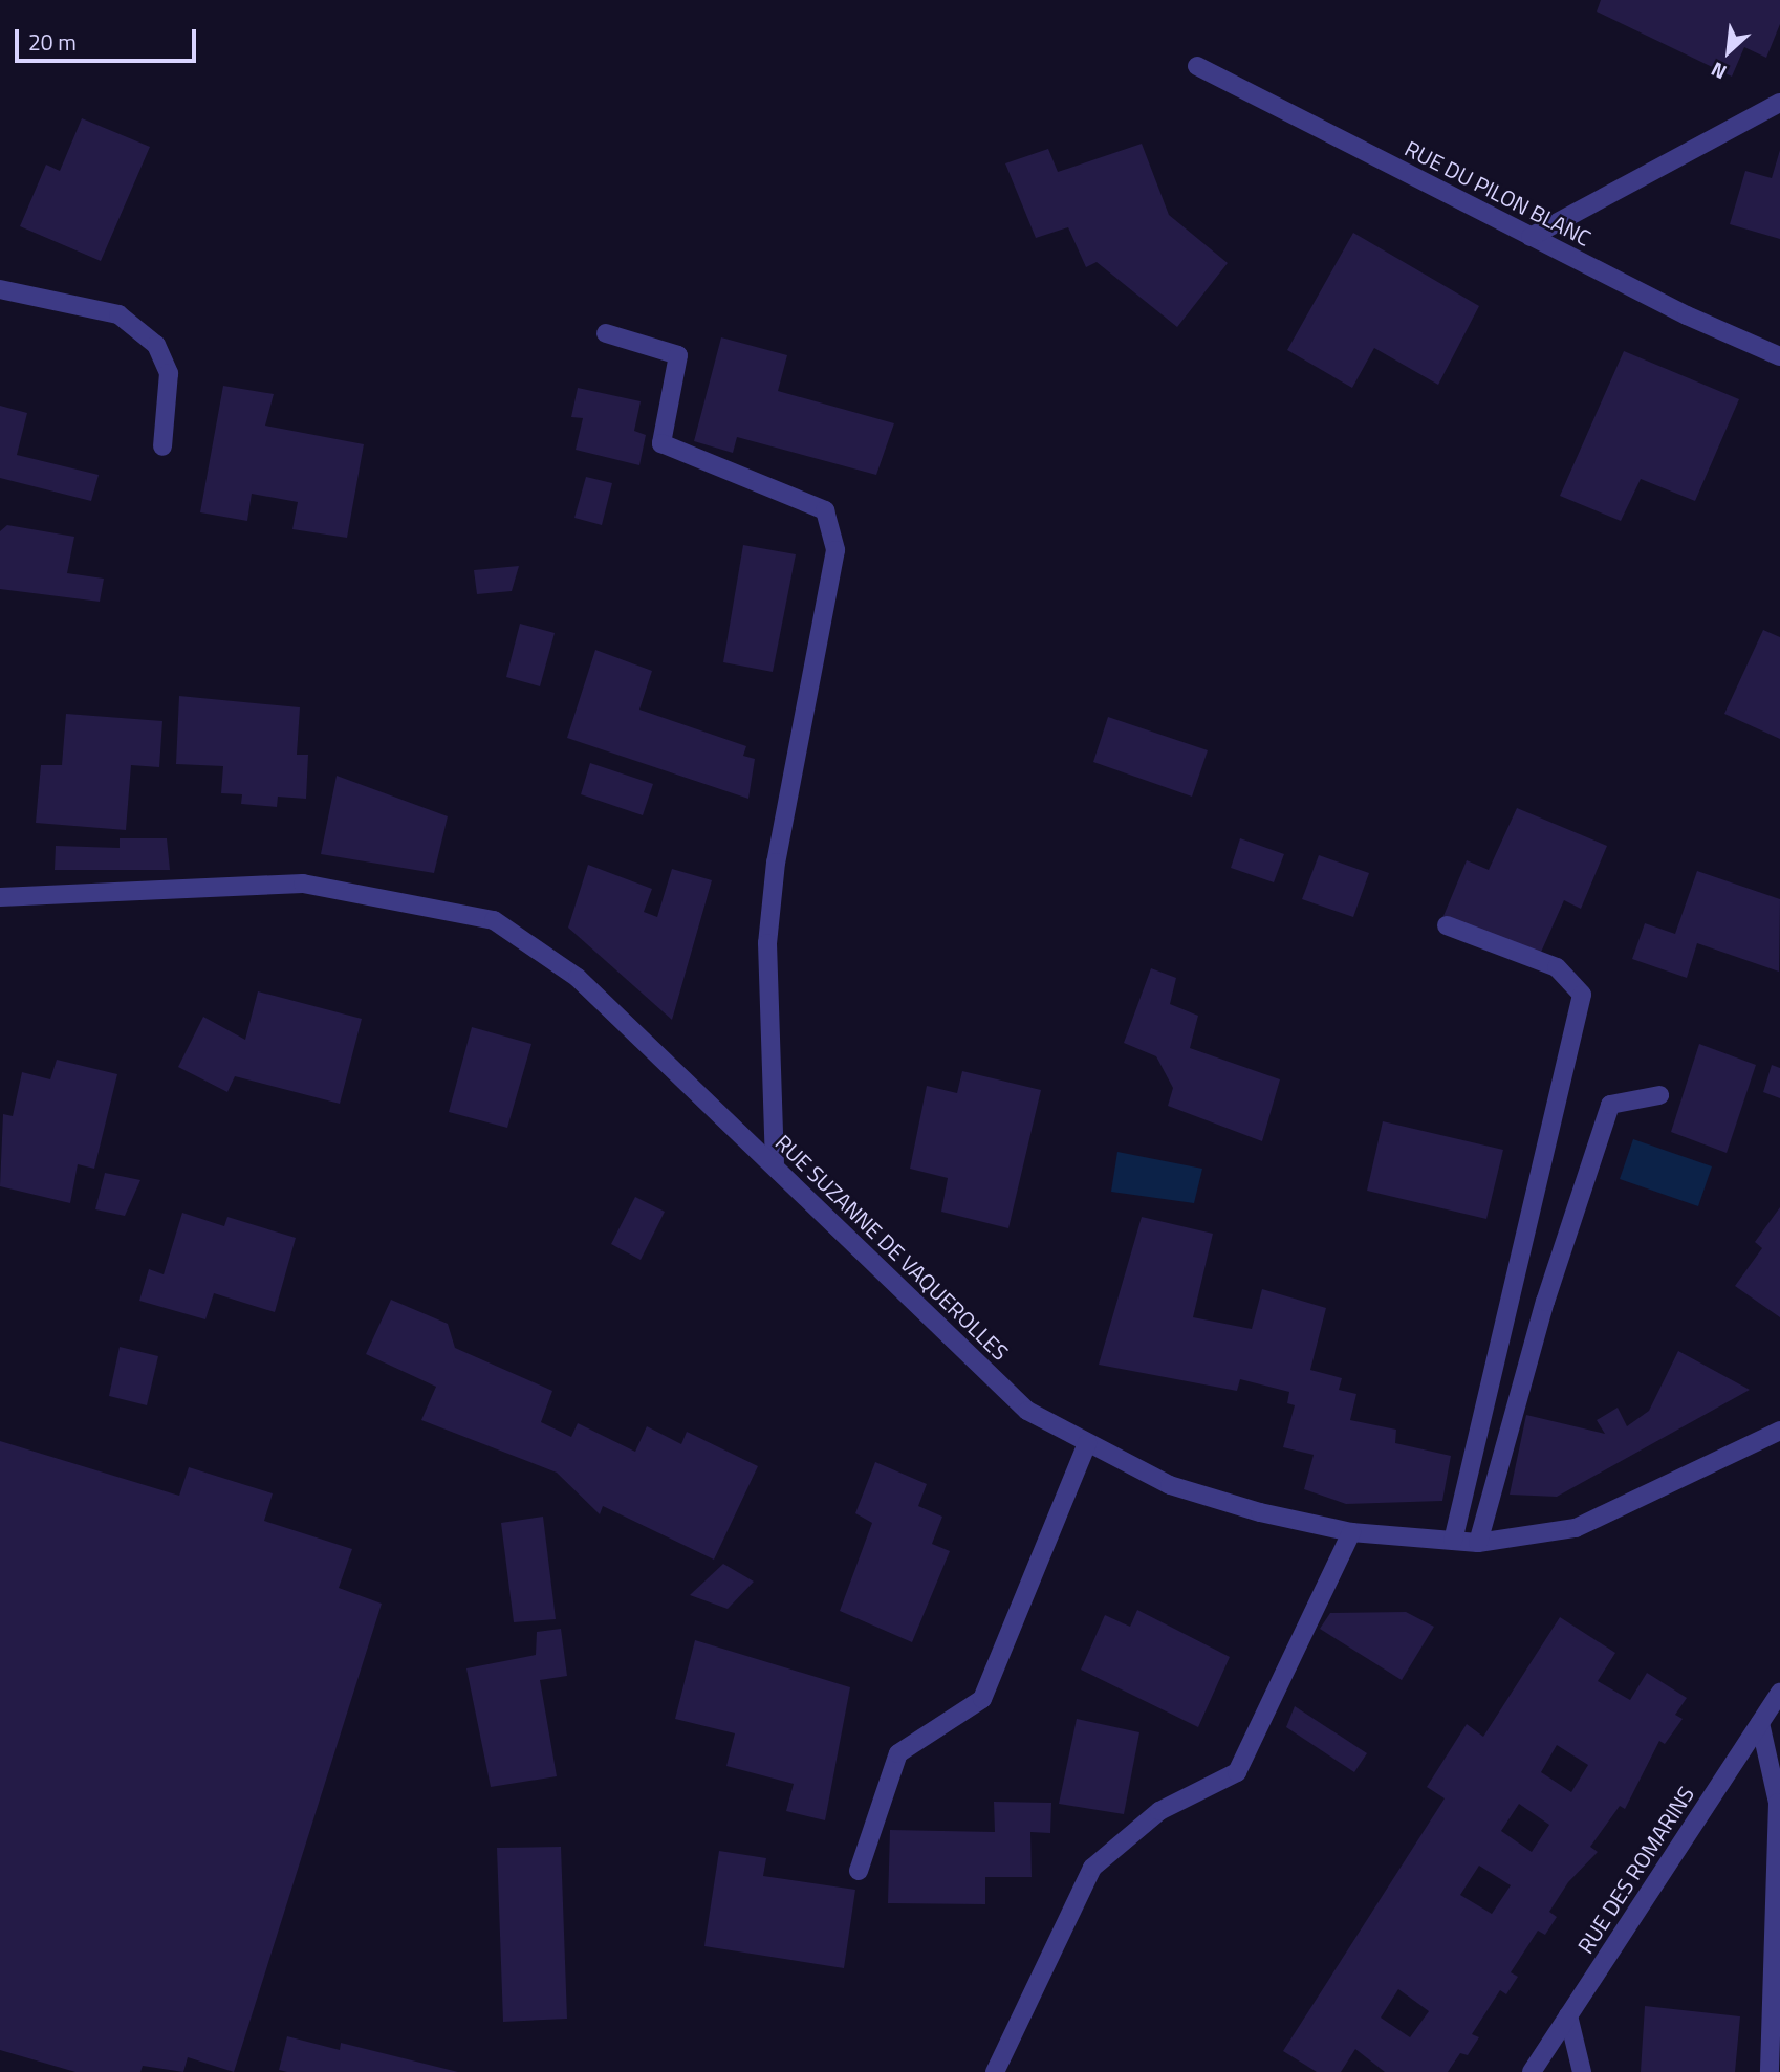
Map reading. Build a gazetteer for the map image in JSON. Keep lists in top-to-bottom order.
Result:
{
  "streets": {
    "street": ["RUE DU PILON BLANC", "RUE SUZANNE DE VAQUEROLLES", "RUE DES ROMARINS"]
  },
  "scale_bar": "20 m",
  "north": "bottom left"
}
